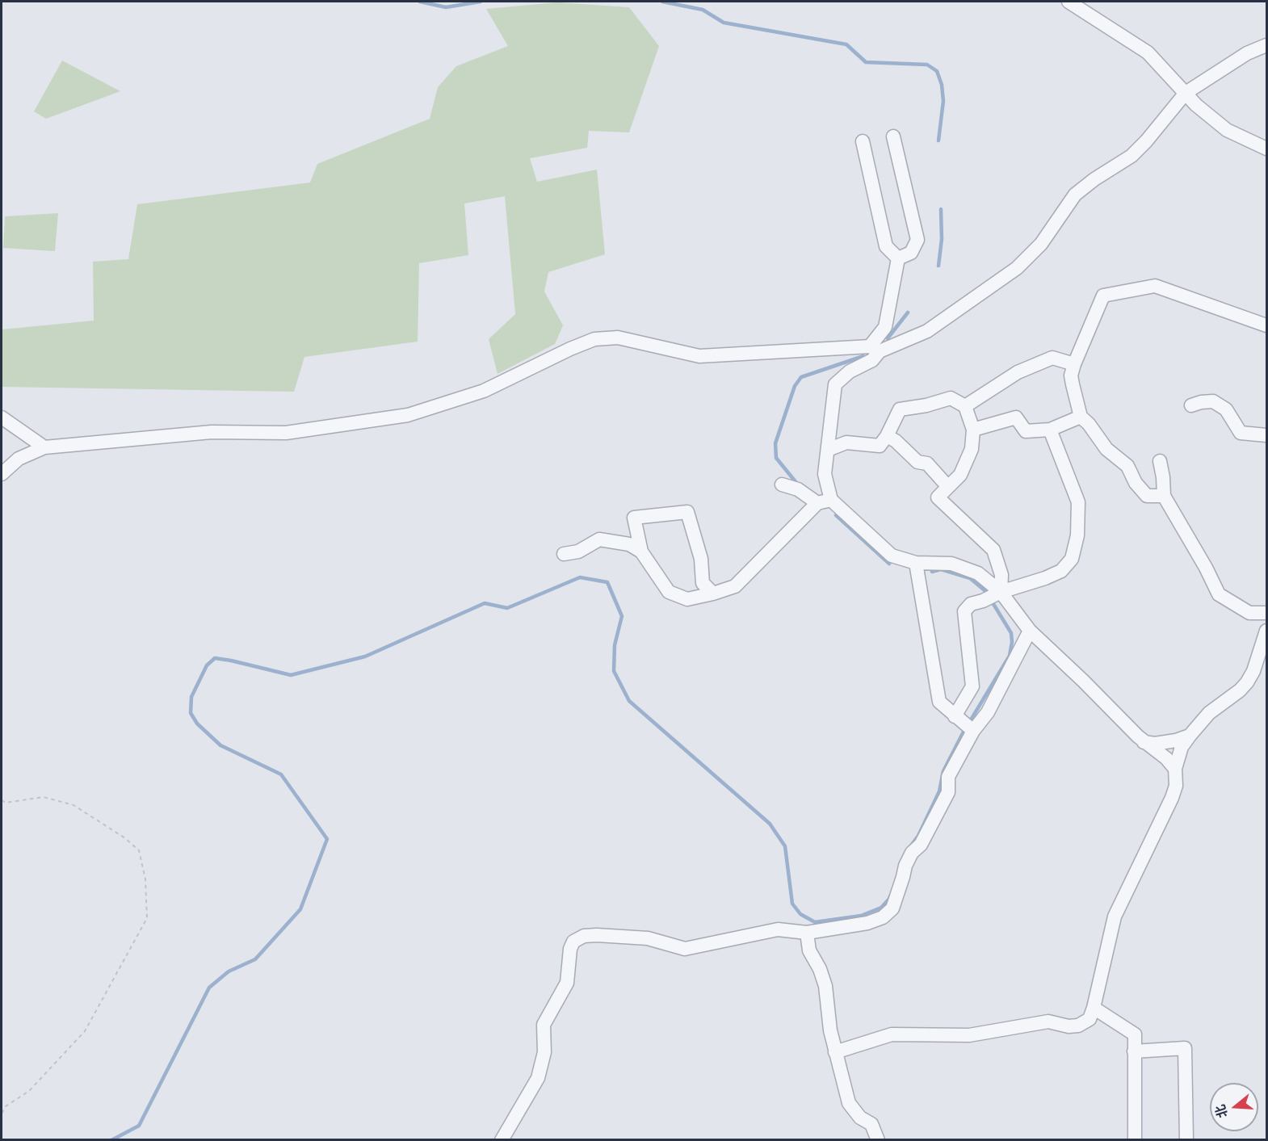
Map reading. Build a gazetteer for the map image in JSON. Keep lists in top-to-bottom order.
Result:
{
  "north": "left"
}
